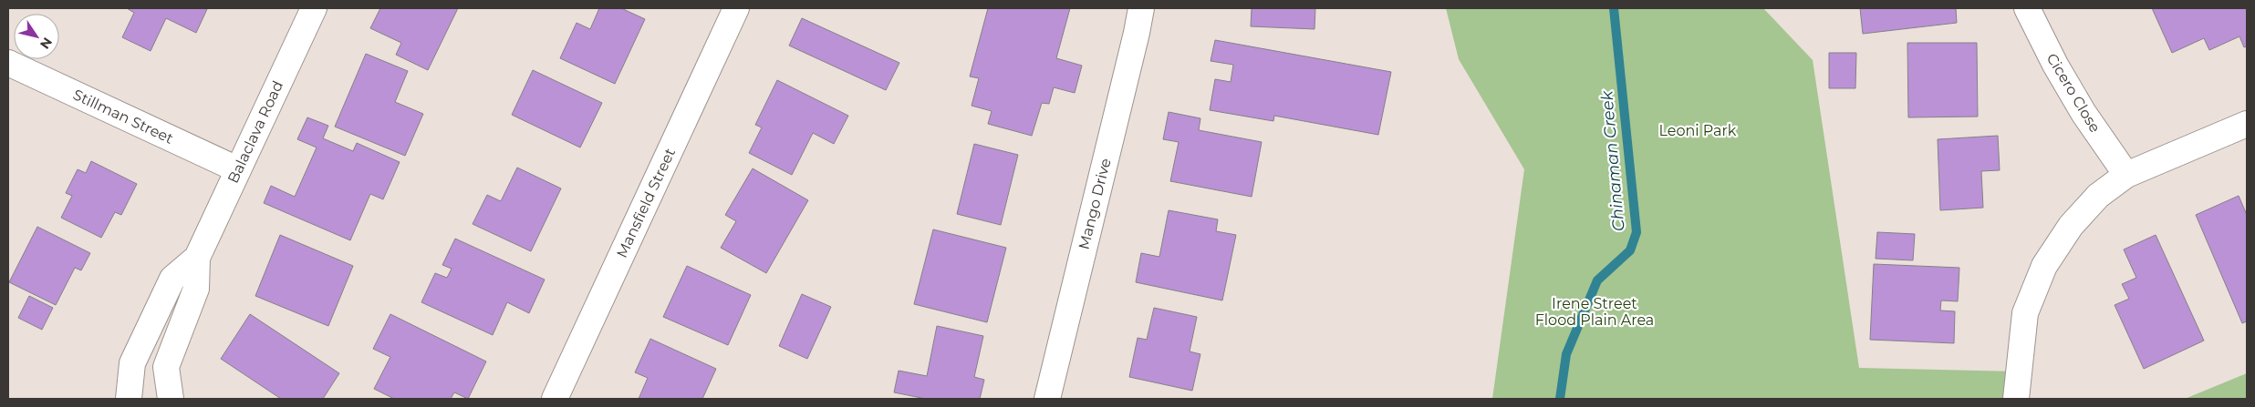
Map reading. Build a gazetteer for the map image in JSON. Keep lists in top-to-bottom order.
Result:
{
  "streets": {
    "street": [
      "Cicero Close",
      "Stillman Street",
      "Balaclava Road",
      "Mansfield Street",
      "Mango Drive"
    ]
  },
  "crossings": [
    ["Stillman Street", "Balaclava Road"]
  ],
  "water": ["Chinaman Creek"],
  "parks": ["Leoni Park", "Irene Street Flood Plain Area"],
  "north": "bottom right"
}
